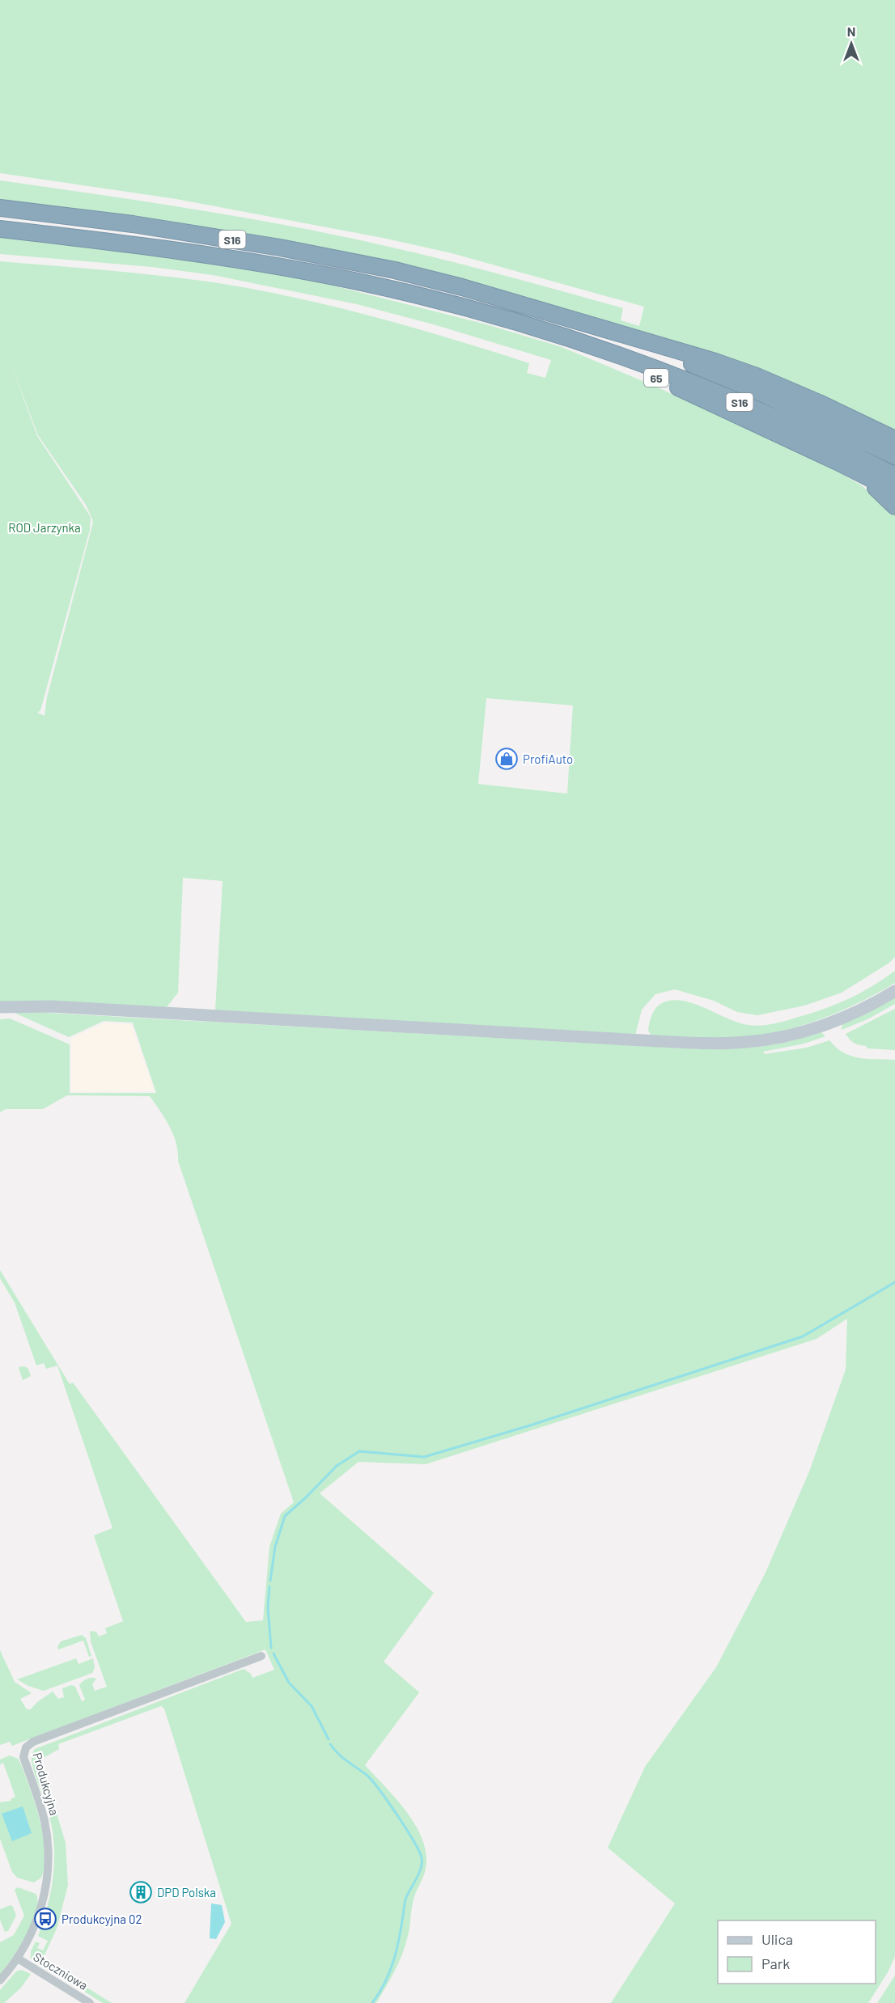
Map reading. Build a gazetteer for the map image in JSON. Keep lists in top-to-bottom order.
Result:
{
  "streets": {
    "highway": ["S16", "65"],
    "street": ["Produkcyjna", "Stoczniowa"]
  },
  "crossings": [
    ["S16", "65"],
    ["Produkcyjna", "Stoczniowa"]
  ],
  "parks": ["ROD Jarzynka"],
  "places": {
    "shop": ["ProfiAuto"],
    "building": ["DPD Polska"],
    "bus stop": ["Produkcyjna 02"]
  },
  "legend": ["Ulica", "Park"],
  "north": "top"
}
